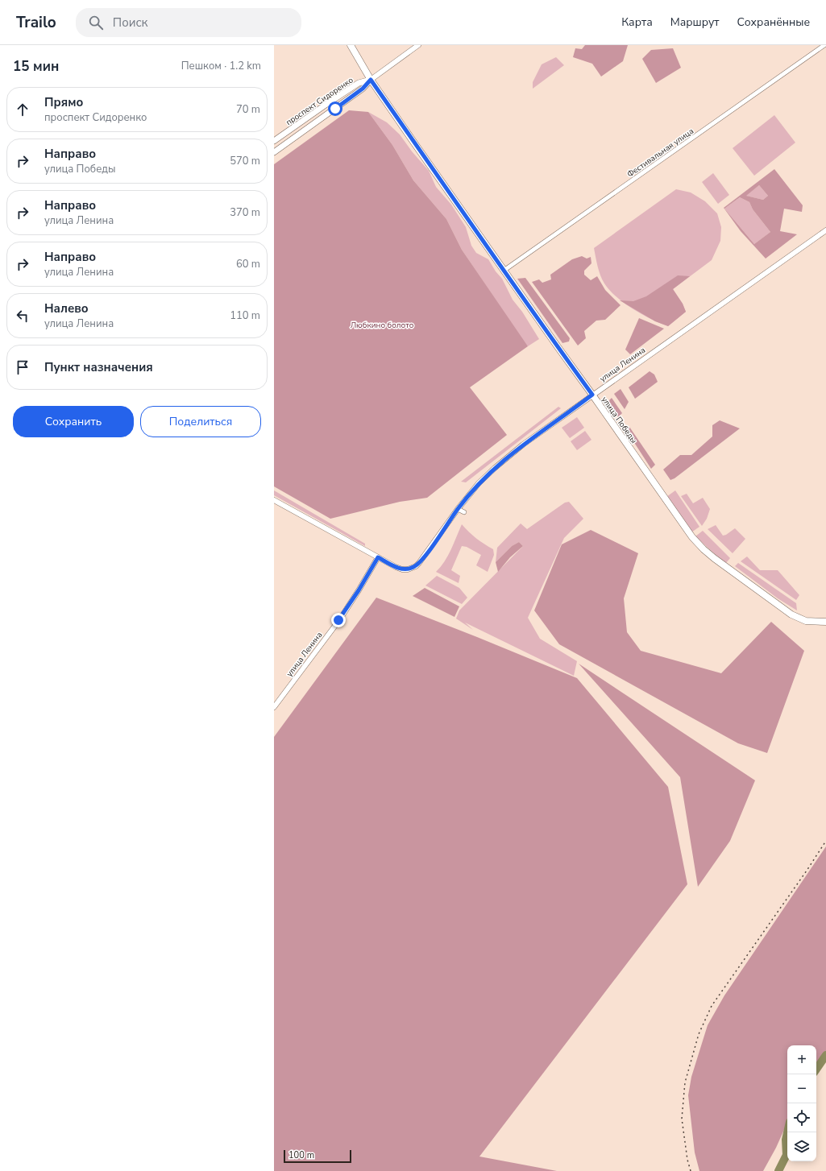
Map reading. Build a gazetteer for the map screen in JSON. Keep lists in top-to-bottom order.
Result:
{
  "streets": {
    "main road": ["проспект Сидоренко", "улица Победы"],
    "street": ["Фестивальная улица", "улица Ленина"]
  },
  "crossings": [
    ["проспект Сидоренко", "улица Победы"],
    ["Фестивальная улица", "улица Победы"],
    ["улица Ленина", "улица Победы"]
  ],
  "parks": ["Любкино болото"],
  "scale_bar": "100 m",
  "page": {
    "header": "Trailo",
    "search": "Поиск",
    "nav": ["Карта", "Маршрут", "Сохранённые"],
    "heading": ["15 мин", "Пешком · 1.2 km"],
    "list": [
      ["Прямо", "проспект Сидоренко", "70 m"],
      ["Направо", "улица Победы", "570 m"],
      ["Направо", "улица Ленина", "370 m"],
      ["Направо", "улица Ленина", "60 m"],
      ["Налево", "улица Ленина", "110 m"],
      "Пункт назначения"
    ],
    "buttons": ["Сохранить", "Поделиться"],
    "map_buttons": ["+", "−"],
    "scale": "100 m"
  }
}
